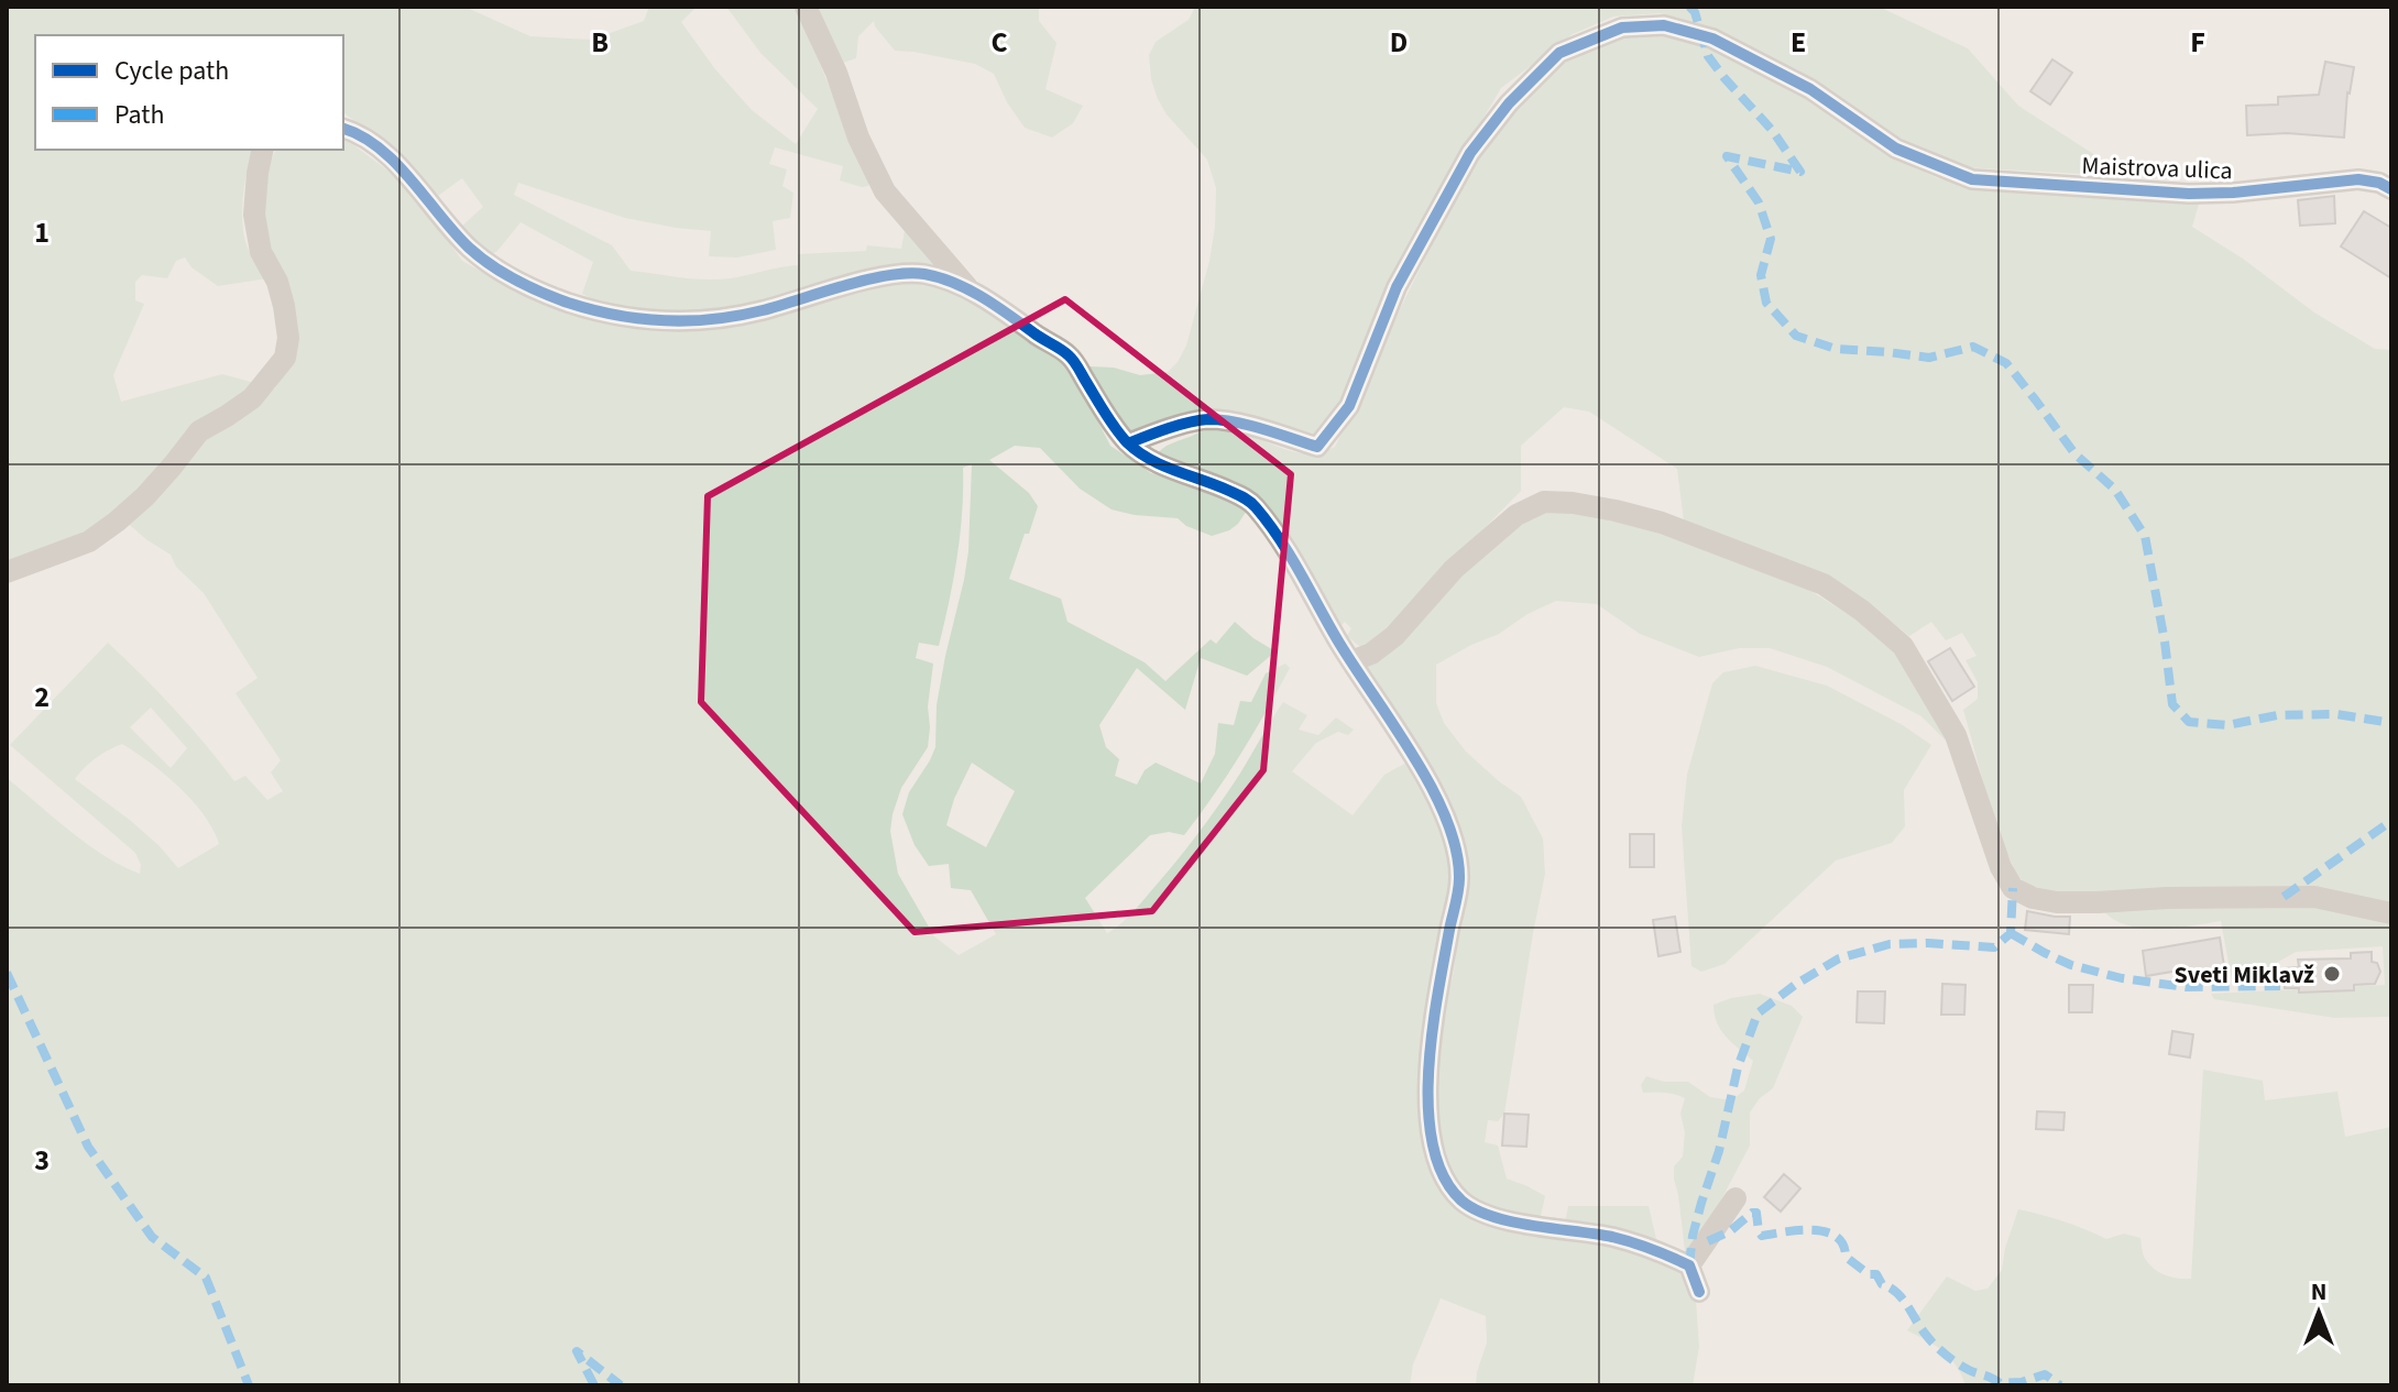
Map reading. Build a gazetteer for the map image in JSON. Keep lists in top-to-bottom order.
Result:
{
  "streets": {
    "street": ["Maistrova ulica"]
  },
  "places": ["Sveti Miklavž"],
  "legend": ["Cycle path", "Path"],
  "north": "top",
  "grid": {
    "columns": [
      "B",
      "C",
      "D",
      "E",
      "F"
    ],
    "rows": ["1", "2", "3"]
  }
}
